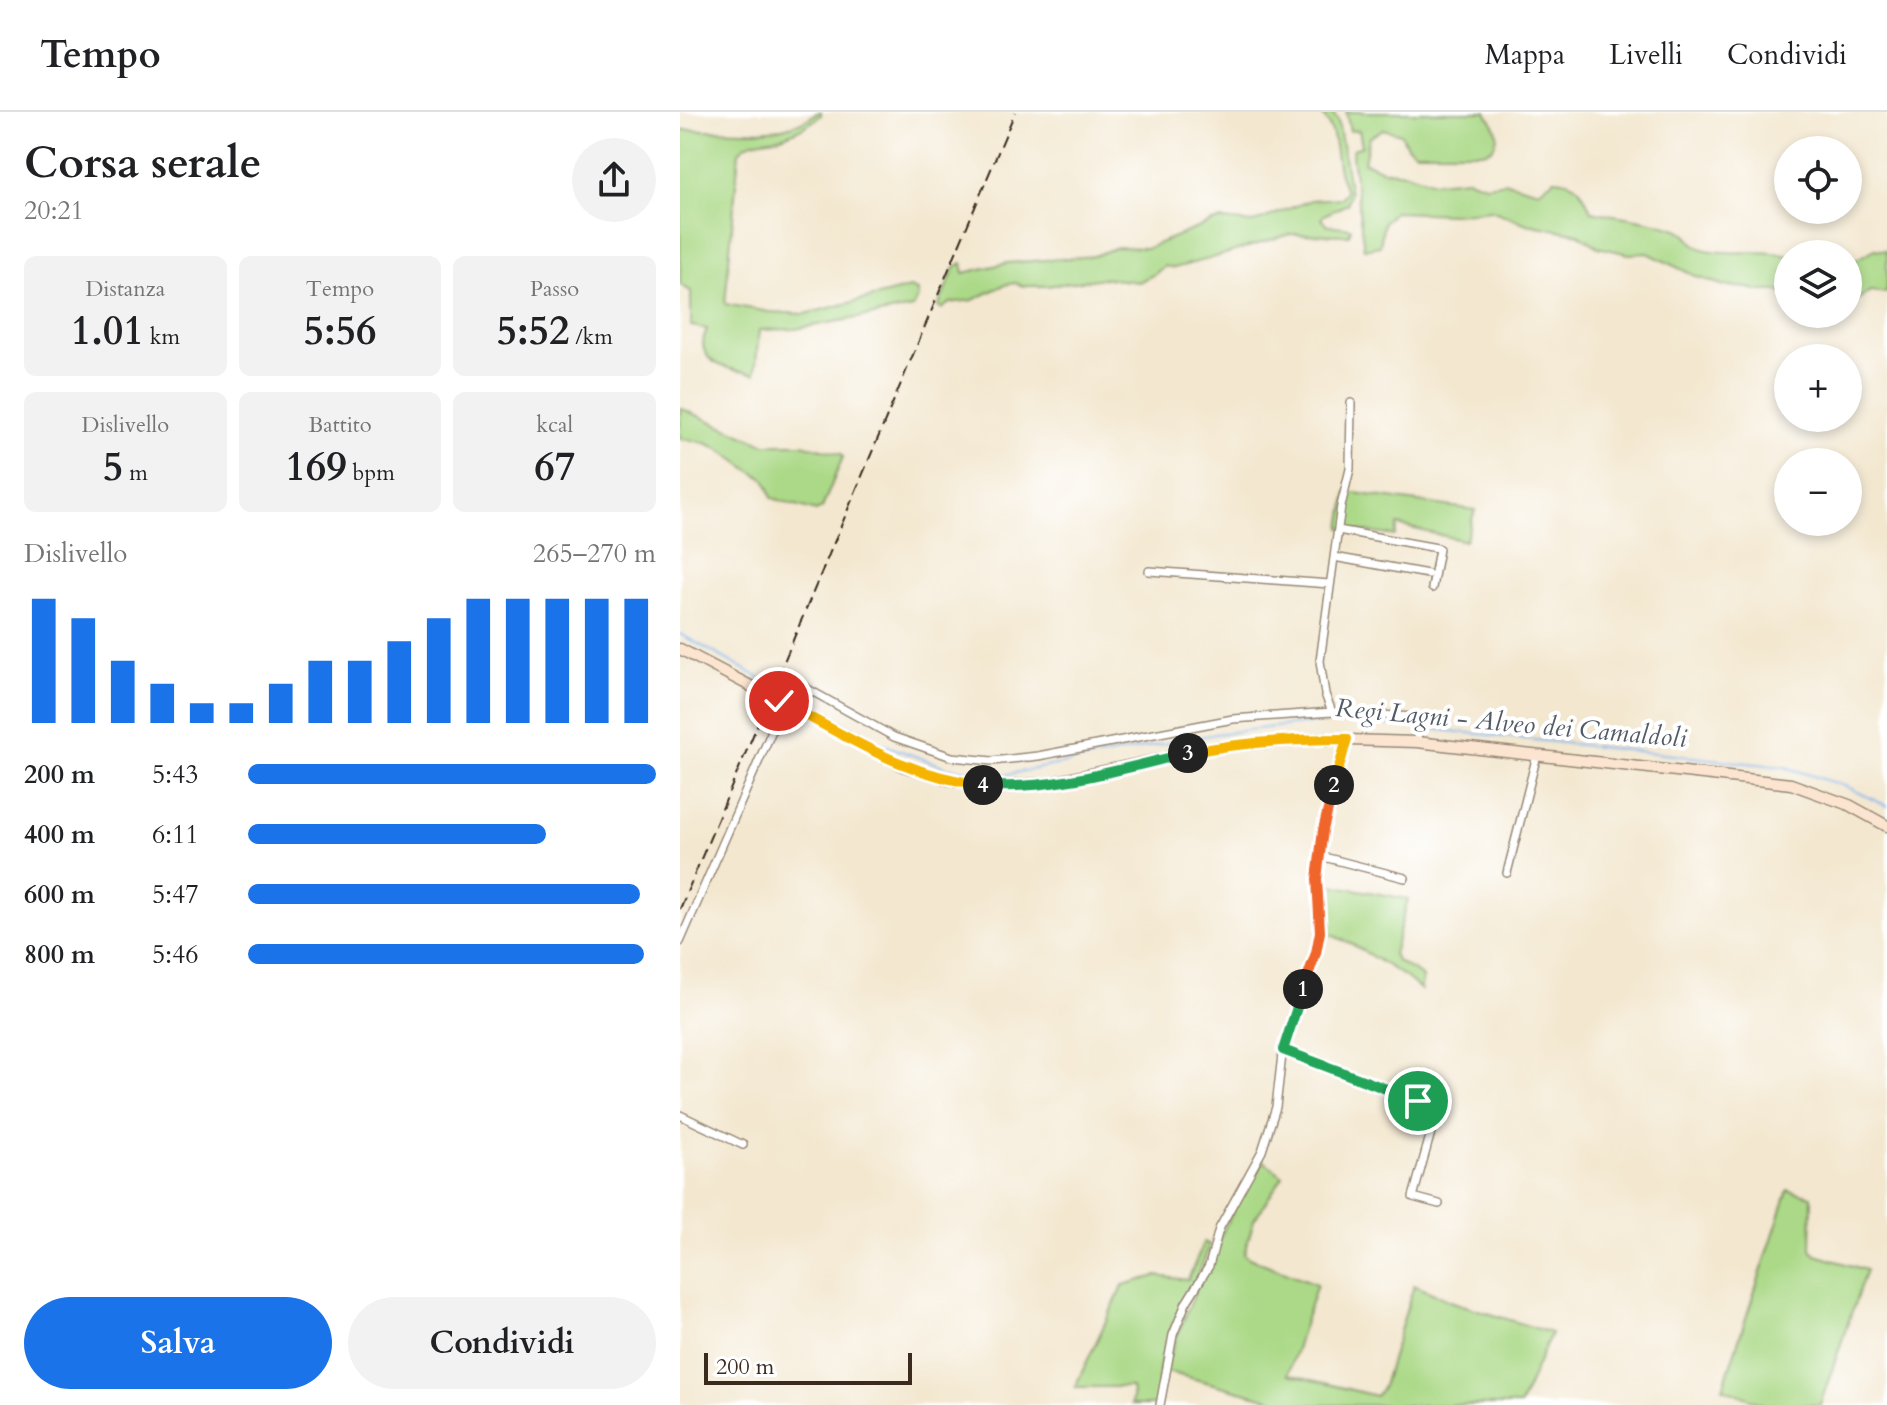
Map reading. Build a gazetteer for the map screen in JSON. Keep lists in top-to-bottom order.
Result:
{
  "water": ["Regi Lagni - Alveo dei Camaldoli"],
  "scale_bar": "200 m",
  "page": {
    "header": "Tempo",
    "nav": ["Mappa", "Livelli", "Condividi"],
    "heading": ["Corsa serale", "20:21"],
    "map_buttons": ["+", "−"],
    "stats": [
      ["Distanza", "1.01 km"],
      ["Tempo", "5:56"],
      ["Passo", "5:52 /km"],
      ["Dislivello", "5 m"],
      ["Battito", "169 bpm"],
      ["kcal", "67"]
    ],
    "chart": ["Dislivello", "265–270 m"],
    "pins": [
      "3",
      "2",
      "4",
      "1"
    ],
    "list": [
      {
        "name": "200 m",
        "note": "5:43"
      },
      {
        "name": "400 m",
        "note": "6:11"
      },
      {
        "name": "600 m",
        "note": "5:47"
      },
      {
        "name": "800 m",
        "note": "5:46"
      }
    ],
    "buttons": ["Salva", "Condividi"],
    "scale": "200 m"
  }
}
